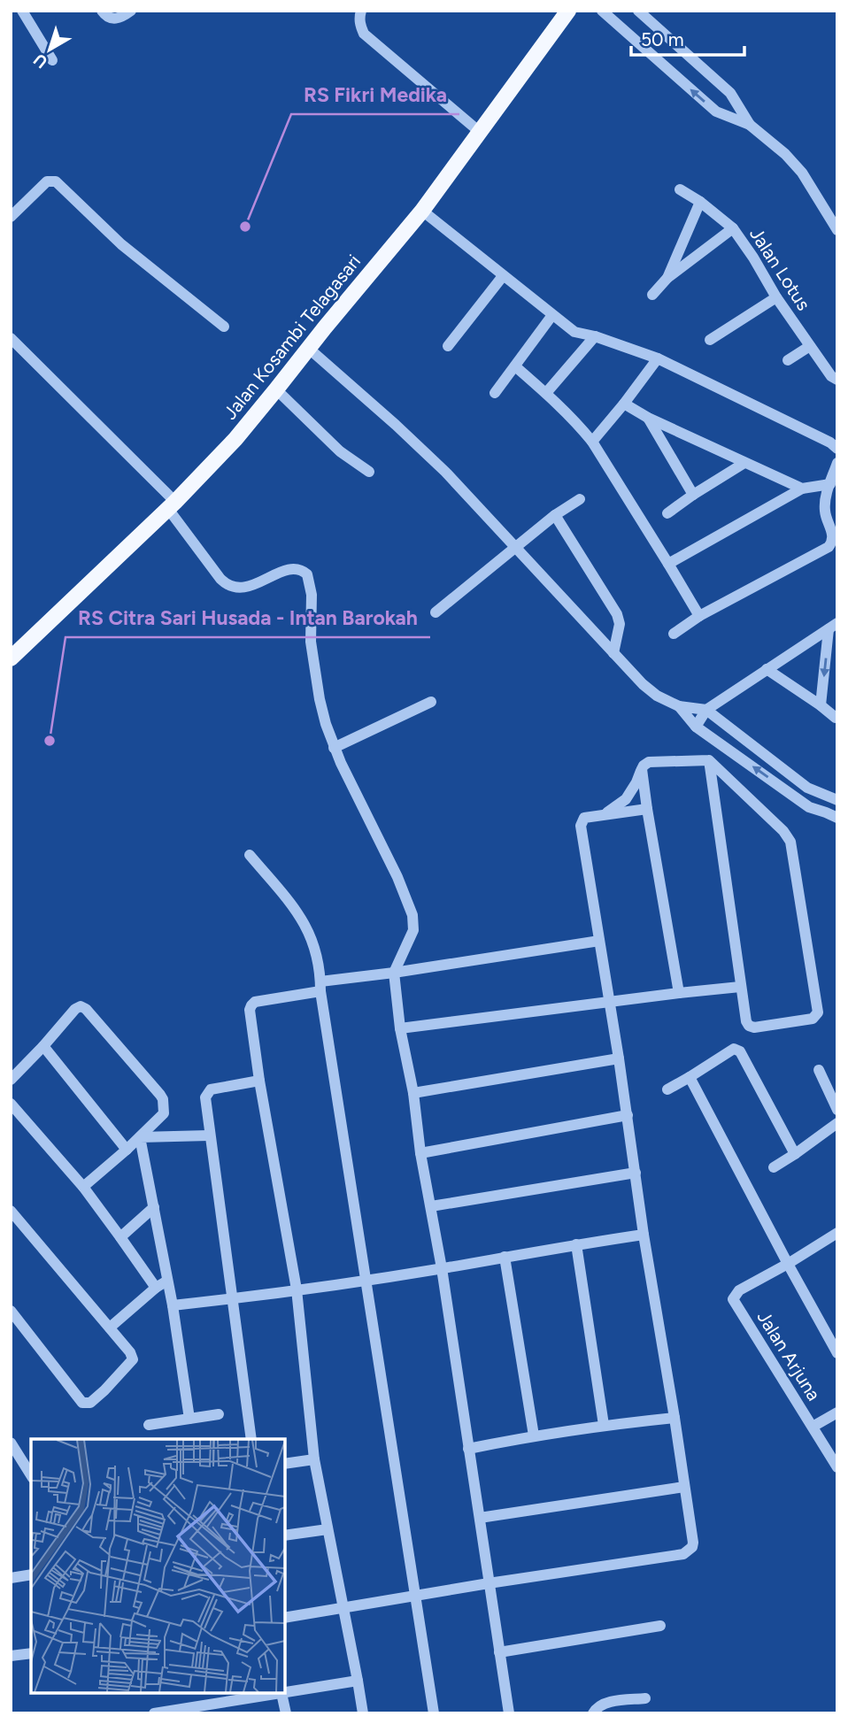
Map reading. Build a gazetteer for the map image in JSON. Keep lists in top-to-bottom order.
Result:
{
  "streets": {
    "main road": ["Jalan Kosambi Telagasari"],
    "street": ["Jalan Lotus", "Jalan Arjuna"]
  },
  "places": ["RS Fikri Medika", "RS Citra Sari Husada - Intan Barokah"],
  "scale_bar": "50 m",
  "north": "bottom left"
}
